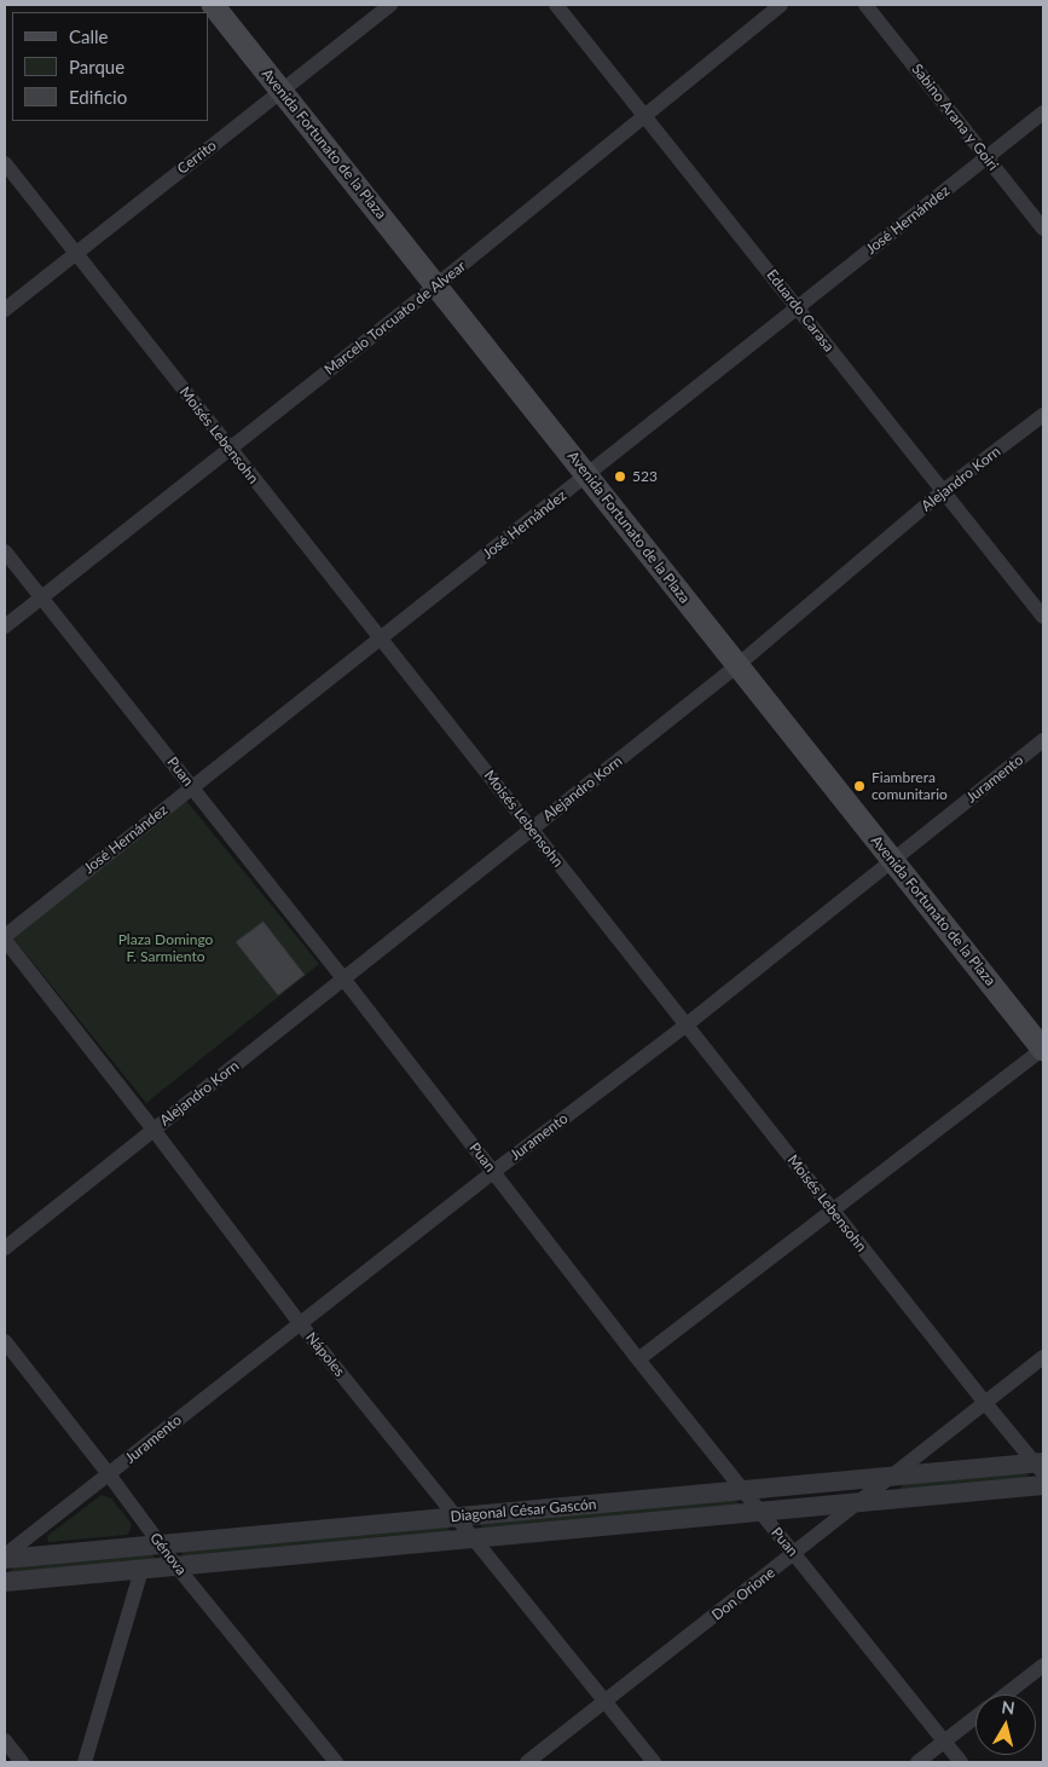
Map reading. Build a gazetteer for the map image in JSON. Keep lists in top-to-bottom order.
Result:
{
  "streets": {
    "main road": ["Avenida Fortunato de la Plaza"],
    "street": [
      "Sabino Arana y Goiri",
      "Cerrito",
      "José Hernández",
      "Eduardo Carasa",
      "Marcelo Torcuato de Alvear",
      "Moisés Lebensohn",
      "Alejandro Korn",
      "Puan",
      "Juramento",
      "Nápoles",
      "Diagonal César Gascón",
      "Génova",
      "Don Orione"
    ]
  },
  "crossings": [
    ["Sabino Arana y Goiri", "José Hernández"],
    ["Avenida Fortunato de la Plaza", "Cerrito"],
    ["Avenida Fortunato de la Plaza", "José Hernández"],
    ["Avenida Fortunato de la Plaza", "Marcelo Torcuato de Alvear"],
    ["Avenida Fortunato de la Plaza", "Alejandro Korn"],
    ["Avenida Fortunato de la Plaza", "Juramento"],
    ["Cerrito", "Moisés Lebensohn"],
    ["José Hernández", "Eduardo Carasa"],
    ["José Hernández", "Moisés Lebensohn"],
    ["José Hernández", "Puan"],
    ["José Hernández", "Nápoles"],
    ["Eduardo Carasa", "Marcelo Torcuato de Alvear"],
    ["Eduardo Carasa", "Alejandro Korn"],
    ["Marcelo Torcuato de Alvear", "Moisés Lebensohn"],
    ["Marcelo Torcuato de Alvear", "Puan"],
    ["Moisés Lebensohn", "Alejandro Korn"],
    ["Moisés Lebensohn", "Juramento"],
    ["Moisés Lebensohn", "Diagonal César Gascón"],
    ["Moisés Lebensohn", "Don Orione"],
    ["Alejandro Korn", "Puan"],
    ["Alejandro Korn", "Nápoles"],
    ["Puan", "Juramento"],
    ["Puan", "Diagonal César Gascón"],
    ["Puan", "Don Orione"],
    ["Juramento", "Nápoles"],
    ["Juramento", "Diagonal César Gascón"],
    ["Juramento", "Génova"],
    ["Nápoles", "Diagonal César Gascón"],
    ["Nápoles", "Don Orione"],
    ["Diagonal César Gascón", "Génova"],
    ["Diagonal César Gascón", "Don Orione"]
  ],
  "parks": ["Plaza Domingo F. Sarmiento"],
  "places": ["523", "Fiambrera comunitario"],
  "legend": ["Calle", "Parque", "Edificio"],
  "north": "top"
}
